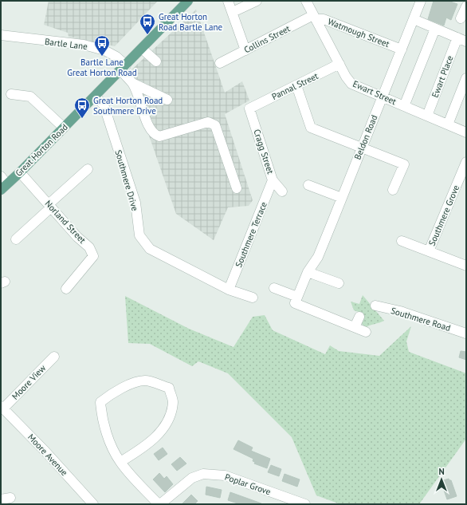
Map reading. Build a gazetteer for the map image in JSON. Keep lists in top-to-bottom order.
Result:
{
  "streets": {
    "main road": ["Great Horton Road"],
    "street": [
      "Watmough Street",
      "Collins Street",
      "Bartle Lane",
      "Ewart Place",
      "Pannal Street",
      "Ewart Street",
      "Beldon Road",
      "Cragg Street",
      "Southmere Drive",
      "Southmere Grove",
      "Norland Street",
      "Southmere Terrace",
      "Southmere Road",
      "Moore View",
      "Moore Avenue",
      "Poplar Grove"
    ]
  },
  "crossings": [
    ["Watmough Street", "Collins Street"],
    ["Watmough Street", "Ewart Street"],
    ["Watmough Street", "Beldon Road"],
    ["Collins Street", "Ewart Street"],
    ["Bartle Lane", "Great Horton Road"],
    ["Ewart Place", "Ewart Street"],
    ["Pannal Street", "Ewart Street"],
    ["Pannal Street", "Cragg Street"],
    ["Ewart Street", "Beldon Road"],
    ["Great Horton Road", "Southmere Drive"],
    ["Great Horton Road", "Norland Street"],
    ["Cragg Street", "Southmere Terrace"],
    ["Southmere Drive", "Southmere Terrace"],
    ["Moore View", "Moore Avenue"]
  ],
  "places": {
    "bus stop": ["Great Horton Road Bartle Lane", "Bartle Lane Great Horton Road", "Great Horton Road Southmere Drive"]
  },
  "north": "top"
}
